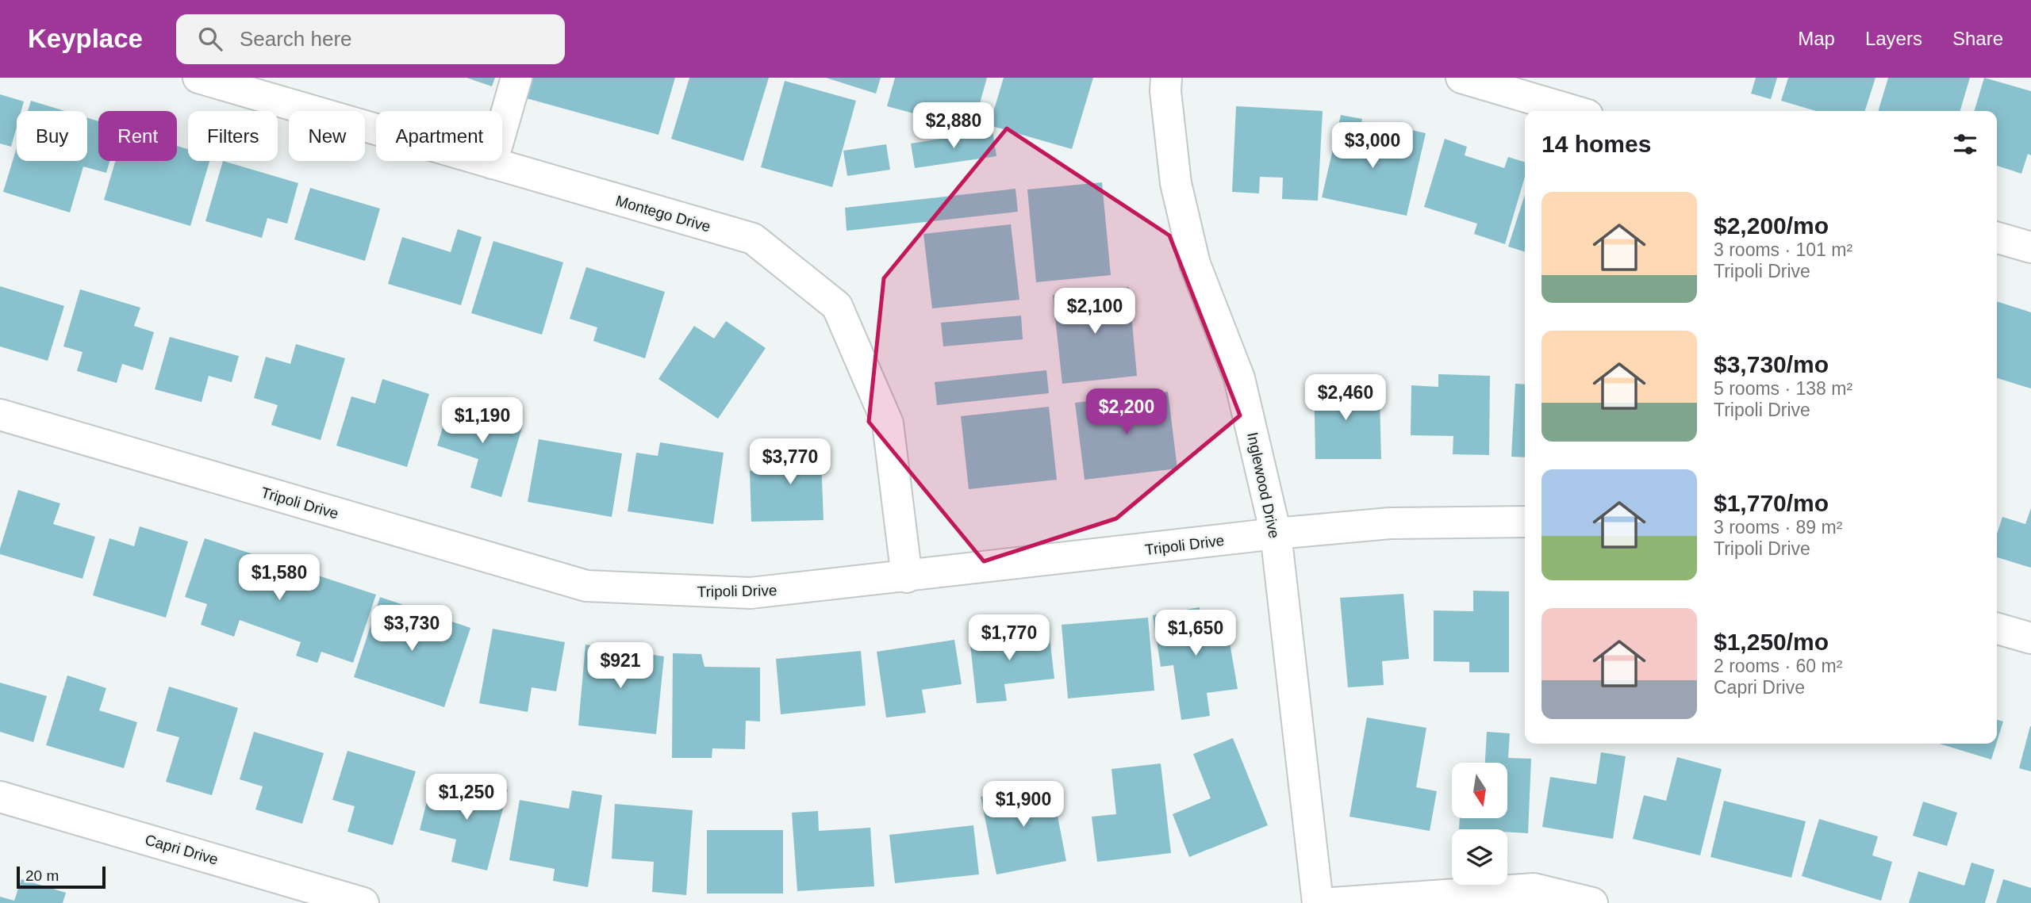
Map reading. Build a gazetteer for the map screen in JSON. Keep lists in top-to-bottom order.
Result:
{
  "streets": {
    "street": [
      "Montego Drive",
      "Inglewood Drive",
      "Tripoli Drive",
      "Capri Drive"
    ]
  },
  "crossings": [
    ["Montego Drive", "Tripoli Drive"],
    ["Inglewood Drive", "Tripoli Drive"]
  ],
  "scale_bar": "20 m",
  "north": "bottom",
  "page": {
    "header": "Keyplace",
    "search": "Search here",
    "nav": ["Map", "Layers", "Share"],
    "price": [
      "$2,880",
      "$3,000",
      "$2,100",
      "$2,460",
      "$2,200",
      "$1,190",
      "$3,770",
      "$1,580",
      "$3,730",
      "$1,650",
      "$1,770",
      "$921",
      "$1,250",
      "$1,900"
    ],
    "chip": [
      "Buy",
      "Rent",
      "Filters",
      "New",
      "Apartment"
    ],
    "heading": "14 homes",
    "list": [
      {
        "name": "$2,200/mo",
        "note": "3 rooms · 101 m² · Tripoli Drive"
      },
      {
        "name": "$3,730/mo",
        "note": "5 rooms · 138 m² · Tripoli Drive"
      },
      {
        "name": "$1,770/mo",
        "note": "3 rooms · 89 m² · Tripoli Drive"
      },
      {
        "name": "$1,250/mo",
        "note": "2 rooms · 60 m² · Capri Drive"
      }
    ],
    "scale": "20 m"
  }
}
